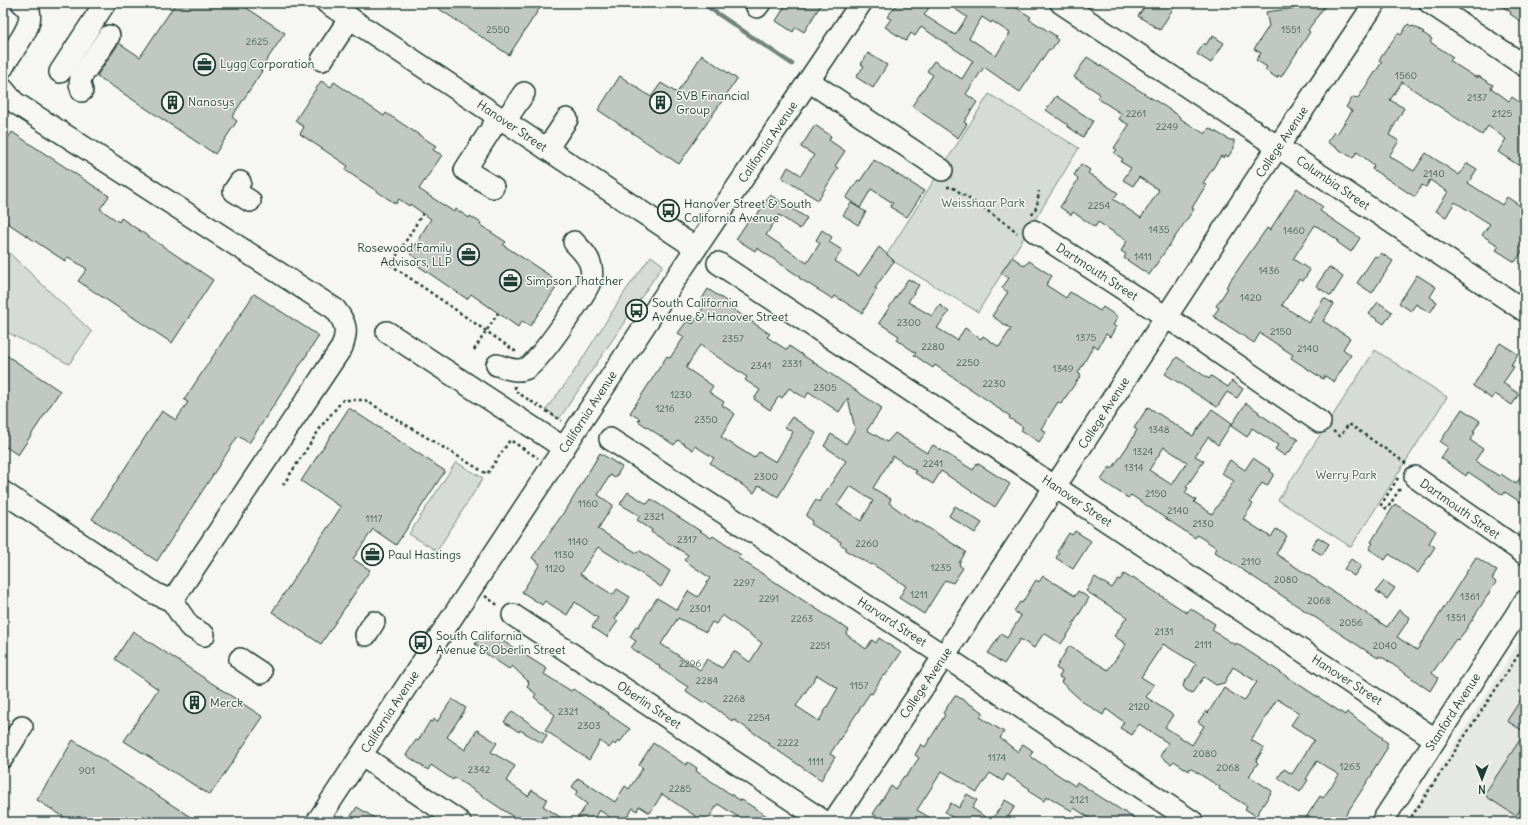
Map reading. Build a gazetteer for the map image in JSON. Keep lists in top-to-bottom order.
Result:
{
  "streets": {
    "street": [
      "Hanover Street",
      "California Avenue",
      "College Avenue",
      "Columbia Street",
      "Dartmouth Street",
      "Harvard Street",
      "Oberlin Street",
      "Stanford Avenue"
    ]
  },
  "crossings": [
    ["Hanover Street", "California Avenue"],
    ["Hanover Street", "College Avenue"],
    ["Hanover Street", "Stanford Avenue"],
    ["College Avenue", "Columbia Street"],
    ["College Avenue", "Dartmouth Street"],
    ["College Avenue", "Harvard Street"]
  ],
  "parks": ["Weisshaar Park", "Werry Park"],
  "places": {
    "office": [
      "Lygg Corporation",
      "Rosewood Family Advisors, LLP",
      "Simpson Thatcher",
      "Paul Hastings"
    ],
    "building": ["Nanosys", "SVB Financial Group", "Merck"],
    "bus stop": ["Hanover Street & South California Avenue", "South California Avenue & Hanover Street", "South California Avenue & Oberlin Street"]
  },
  "house_numbers": [
    "2550",
    "1551",
    "2625",
    "1560",
    "2137",
    "2261",
    "2125",
    "2249",
    "2140",
    "2254",
    "1435",
    "1460",
    "1411",
    "1436",
    "1420",
    "2300",
    "2150",
    "1375",
    "2357",
    "2280",
    "2140",
    "2250",
    "2331",
    "2341",
    "1349",
    "2230",
    "2305",
    "1230",
    "1216",
    "2350",
    "1348",
    "1324",
    "2241",
    "1314",
    "2300",
    "2150",
    "1160",
    "2140",
    "2321",
    "1117",
    "2130",
    "2317",
    "1140",
    "2260",
    "1130",
    "2110",
    "1235",
    "1120",
    "2080",
    "2297",
    "1211",
    "1361",
    "2291",
    "2068",
    "2301",
    "1351",
    "2263",
    "2056",
    "2131",
    "2111",
    "2251",
    "2040",
    "2296",
    "2284",
    "1157",
    "2268",
    "2120",
    "2321",
    "2254",
    "2303",
    "2222",
    "2080",
    "1174",
    "1111",
    "1263",
    "2068",
    "2342",
    "901",
    "2285",
    "2121"
  ],
  "north": "bottom"
}
